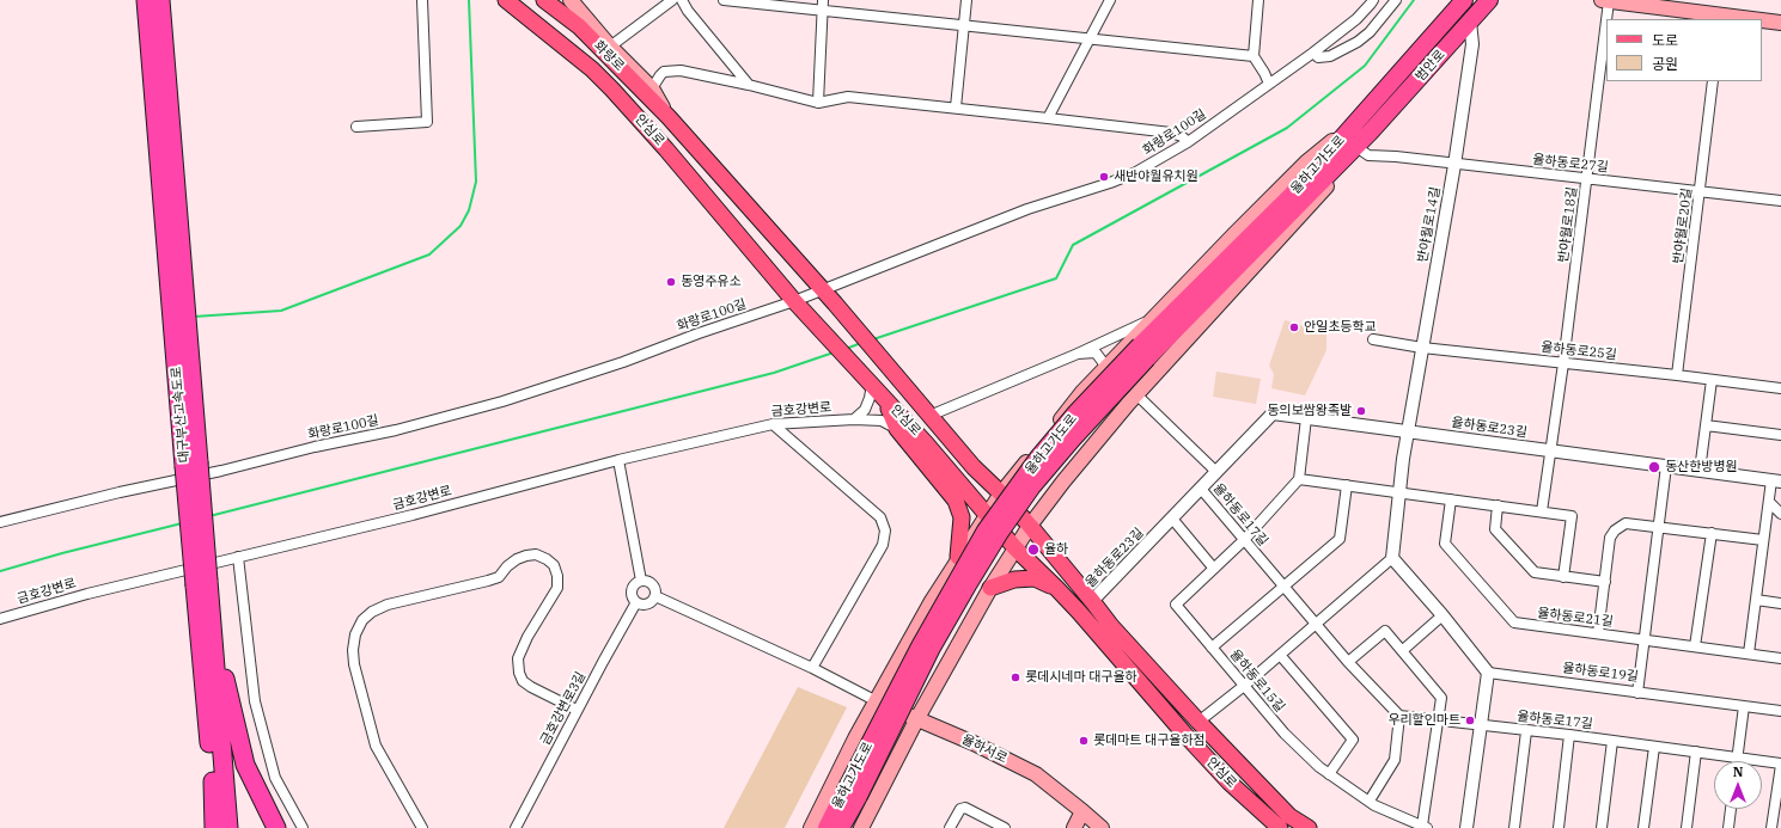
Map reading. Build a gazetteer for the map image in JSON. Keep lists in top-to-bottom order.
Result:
{
  "streets": {
    "highway": ["범안로", "율하고가도로", "대구부산고속도로"],
    "main road": ["화랑로", "안심로", "율하서로"],
    "street": [
      "화랑로100길",
      "율하동로27길",
      "반야월로14길",
      "반야월로18길",
      "반야월로20길",
      "율하동로25길",
      "금호강변로",
      "율하동로23길",
      "율하동로17길",
      "율하동로21길",
      "율하동로19길",
      "율하동로15길",
      "금호강변로3길"
    ]
  },
  "crossings": [
    ["화랑로", "안심로"],
    ["범안로", "율하고가도로"],
    ["범안로", "반야월로14길"],
    ["안심로", "화랑로100길"],
    ["안심로", "율하동로23길"],
    ["율하동로27길", "반야월로14길"],
    ["율하동로27길", "반야월로18길"],
    ["율하동로27길", "반야월로20길"],
    ["반야월로14길", "율하동로25길"],
    ["반야월로14길", "율하동로23길"],
    ["반야월로18길", "율하동로25길"],
    ["반야월로18길", "율하동로23길"],
    ["반야월로20길", "율하동로25길"],
    ["율하동로23길", "율하동로17길"]
  ],
  "places": [
    "새반야월유치원",
    "동영주유소",
    "안일초등학교",
    "동의보쌈왕족발",
    "동산한방병원",
    "율하",
    "롯데시네마 대구율하",
    "우리할인마트",
    "롯데마트 대구율하점"
  ],
  "legend": ["도로", "공원"],
  "north": "top"
}
